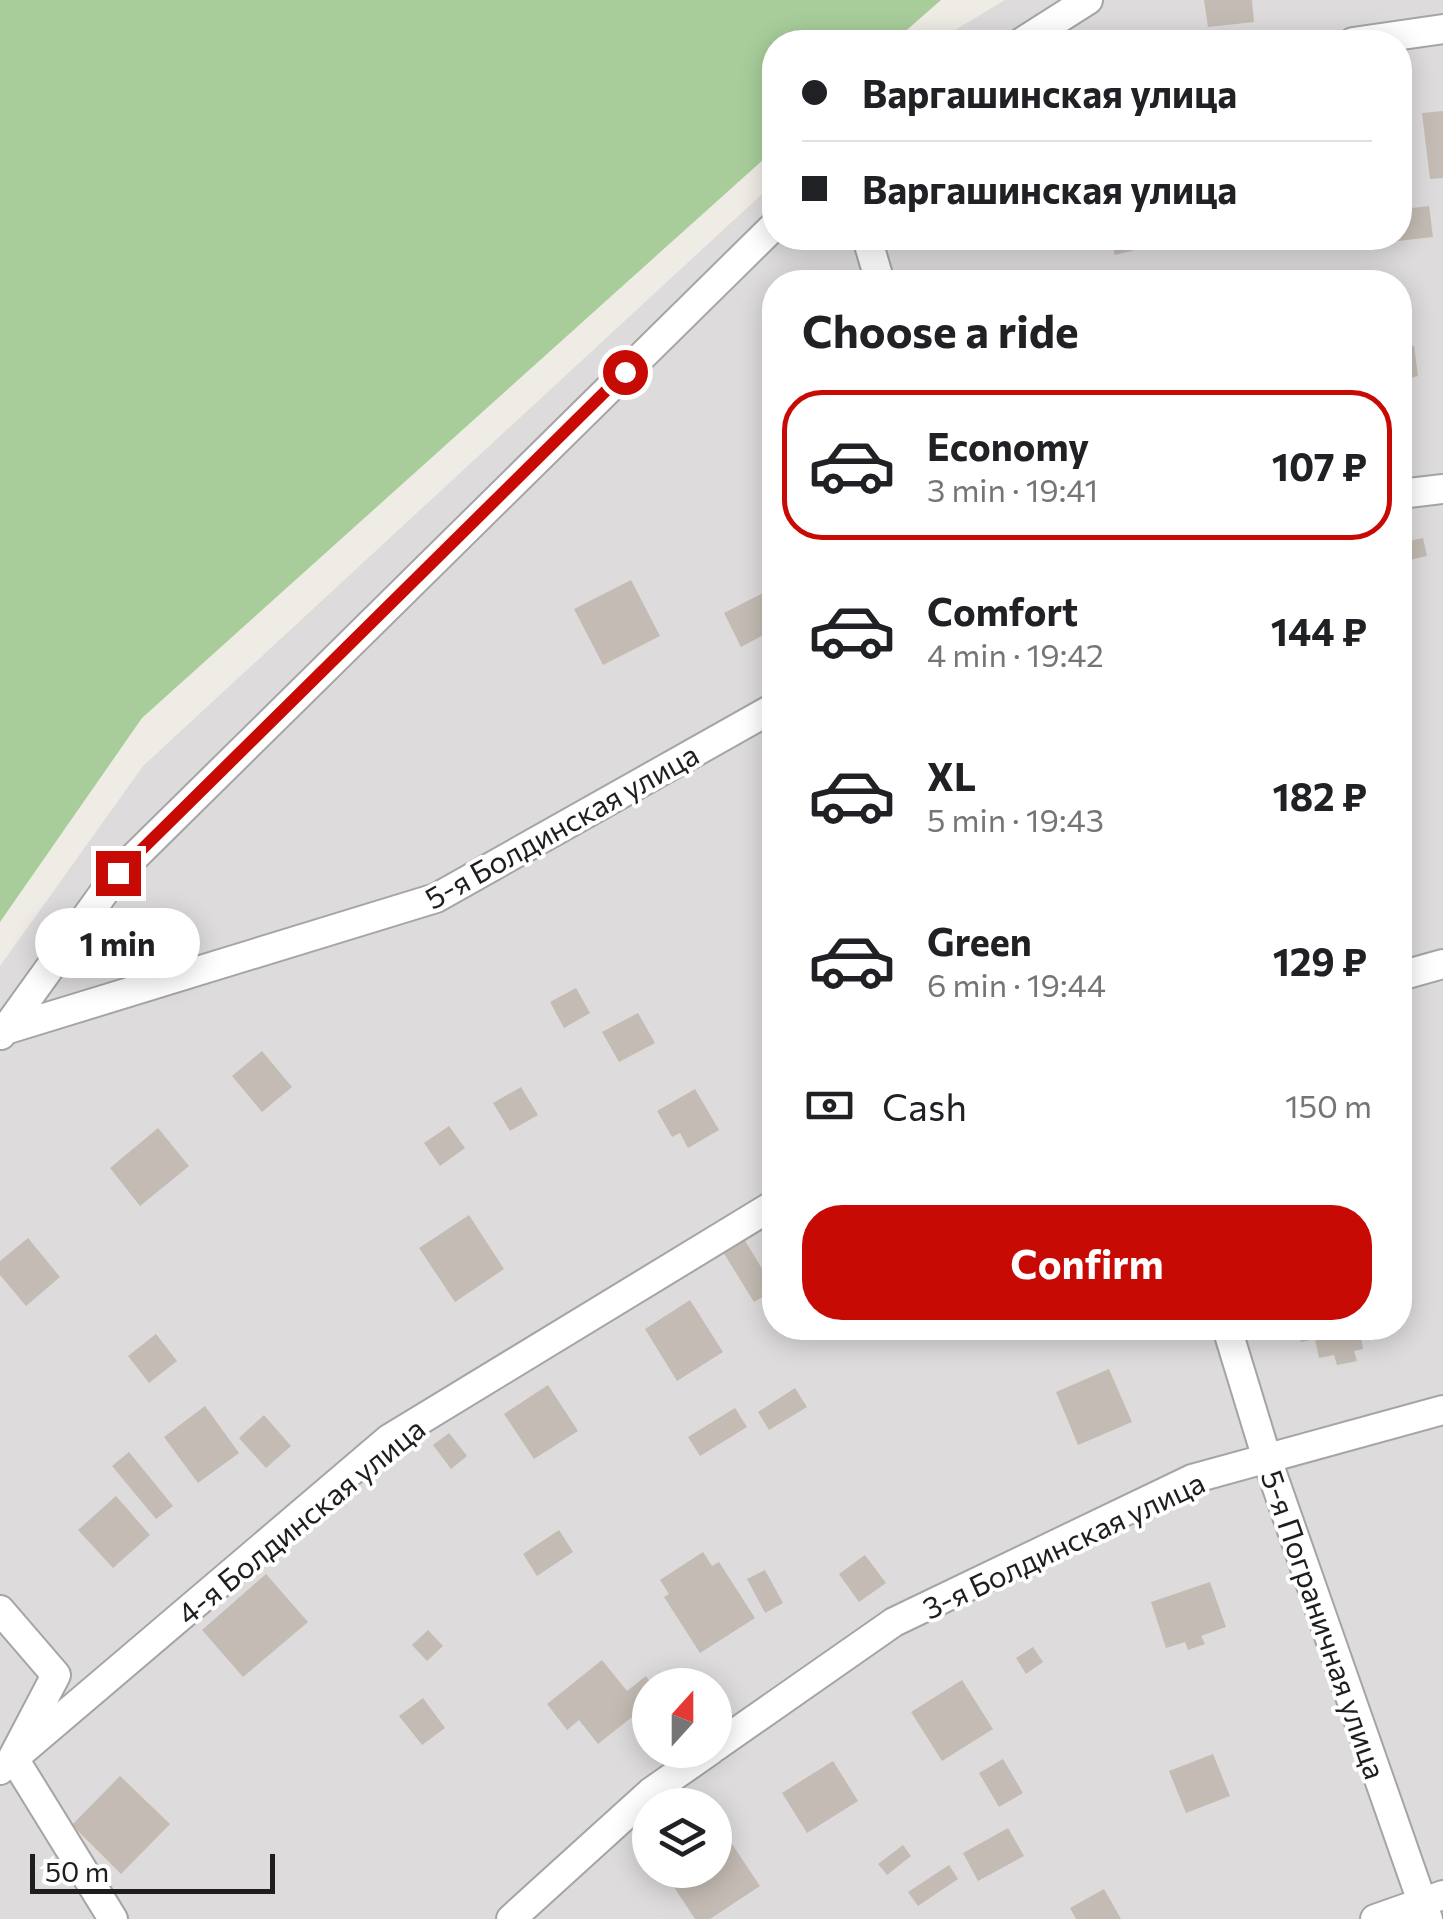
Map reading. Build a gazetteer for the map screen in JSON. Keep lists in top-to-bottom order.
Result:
{
  "streets": {
    "street": [
      "5-я Болдинская улица",
      "4-я Болдинская улица",
      "3-я Болдинская улица",
      "5-я Пограничная улица"
    ]
  },
  "crossings": [
    ["3-я Болдинская улица", "5-я Пограничная улица"]
  ],
  "scale_bar": "50 m",
  "north": "top",
  "page": {
    "banner": ["Варгашинская улица", "Варгашинская улица"],
    "heading": "Choose a ride",
    "list": [
      {
        "name": "Economy",
        "note": "3 min · 19:41",
        "value": "107 ₽"
      },
      {
        "name": "Comfort",
        "note": "4 min · 19:42",
        "value": "144 ₽"
      },
      {
        "name": "XL",
        "note": "5 min · 19:43",
        "value": "182 ₽"
      },
      {
        "name": "Green",
        "note": "6 min · 19:44",
        "value": "129 ₽"
      }
    ],
    "bubble": "1 min",
    "pay": ["Cash", "150 m"],
    "buttons": "Confirm",
    "scale": "50 m"
  }
}
